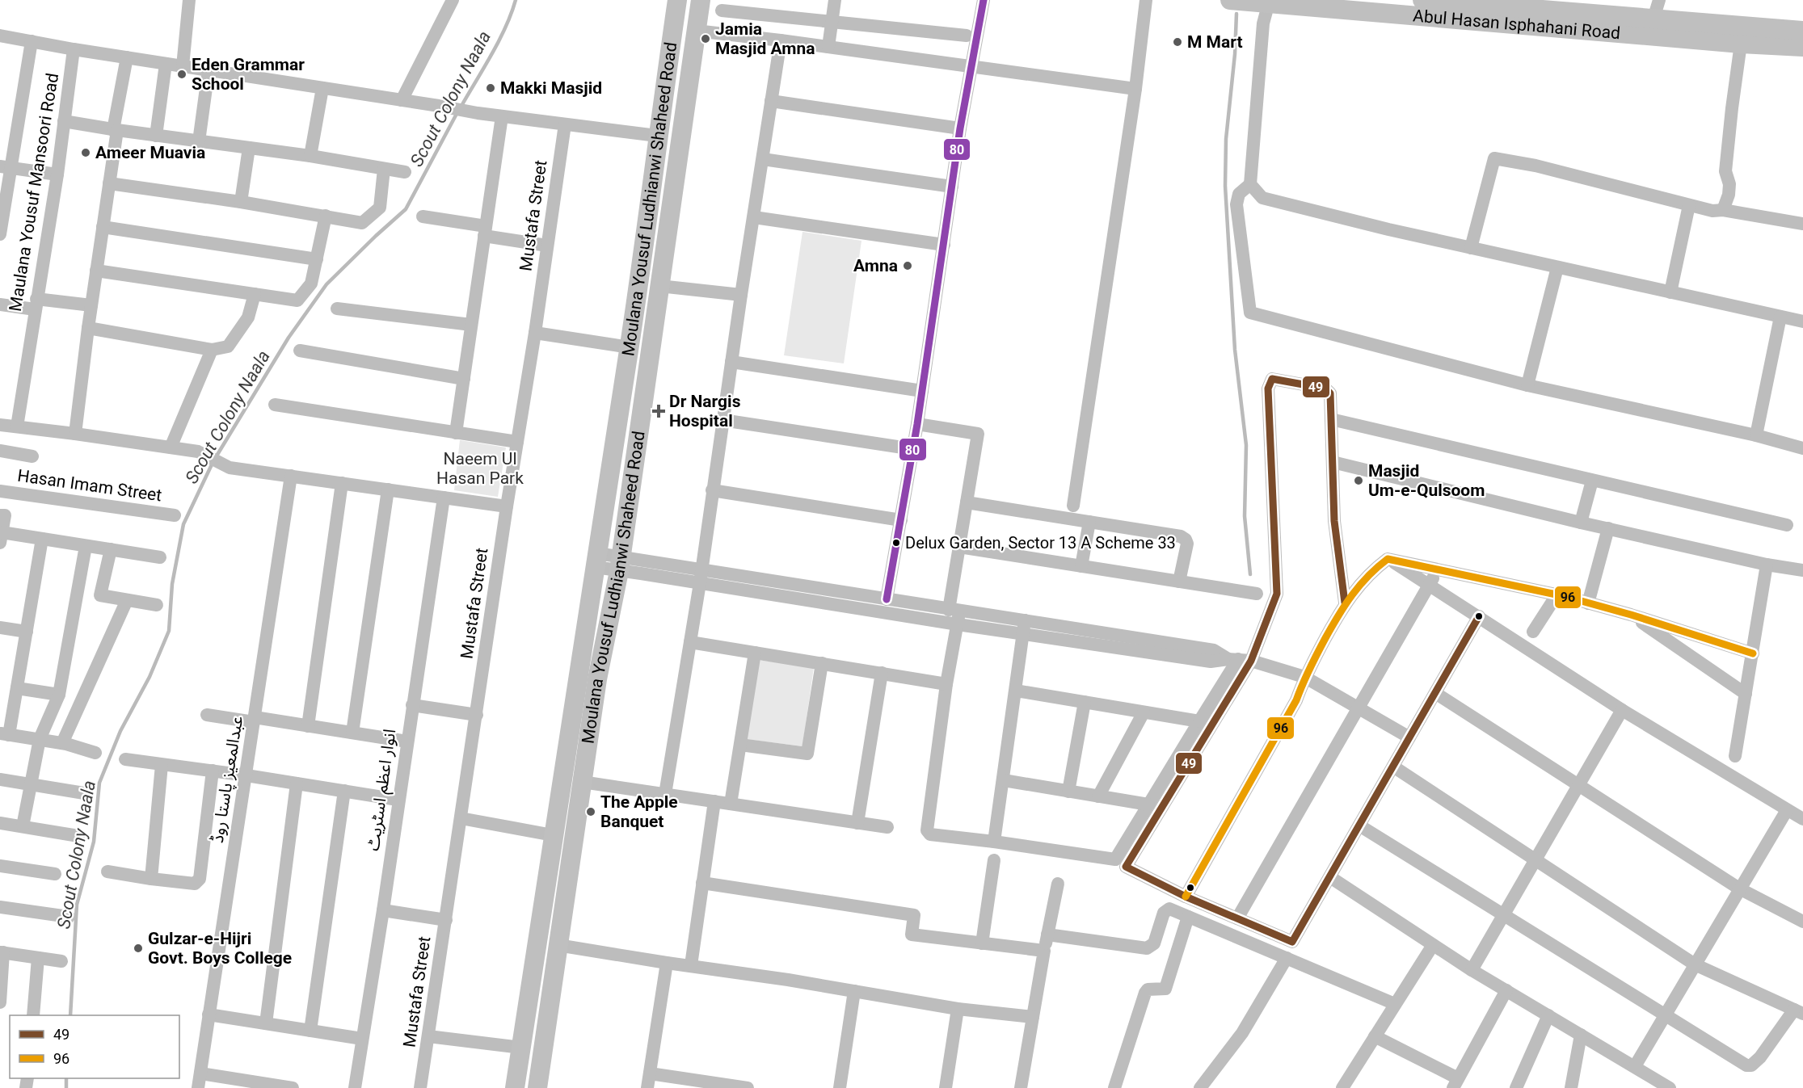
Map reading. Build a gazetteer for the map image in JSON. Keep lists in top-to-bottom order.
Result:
{
  "streets": {
    "street": [
      "Abul Hasan Isphahani Road",
      "Maulana Yousuf Mansoori Road",
      "Moulana Yousuf Ludhianwi Shaheed Road",
      "Mustafa Street",
      "Hasan Imam Street",
      "عبدالمعیز پاستا روڈ",
      "انوار اعظم اسٹریٹ"
    ]
  },
  "water": ["Scout Colony Naala"],
  "parks": ["Naeem Ul Hasan Park"],
  "places": {
    "other": [
      "Jamia Masjid Amna",
      "M Mart",
      "Eden Grammar School",
      "Makki Masjid",
      "Ameer Muavia",
      "Amna",
      "Masjid Um-e-Qulsoom",
      "Delux Garden, Sector 13 A Scheme 33",
      "The Apple Banquet",
      "Gulzar-e-Hijri Govt. Boys College"
    ],
    "health": ["Dr Nargis Hospital"]
  },
  "lines": ["transit line 80", "transit line 49", "transit line 96"],
  "legend": ["49", "96"]
}
